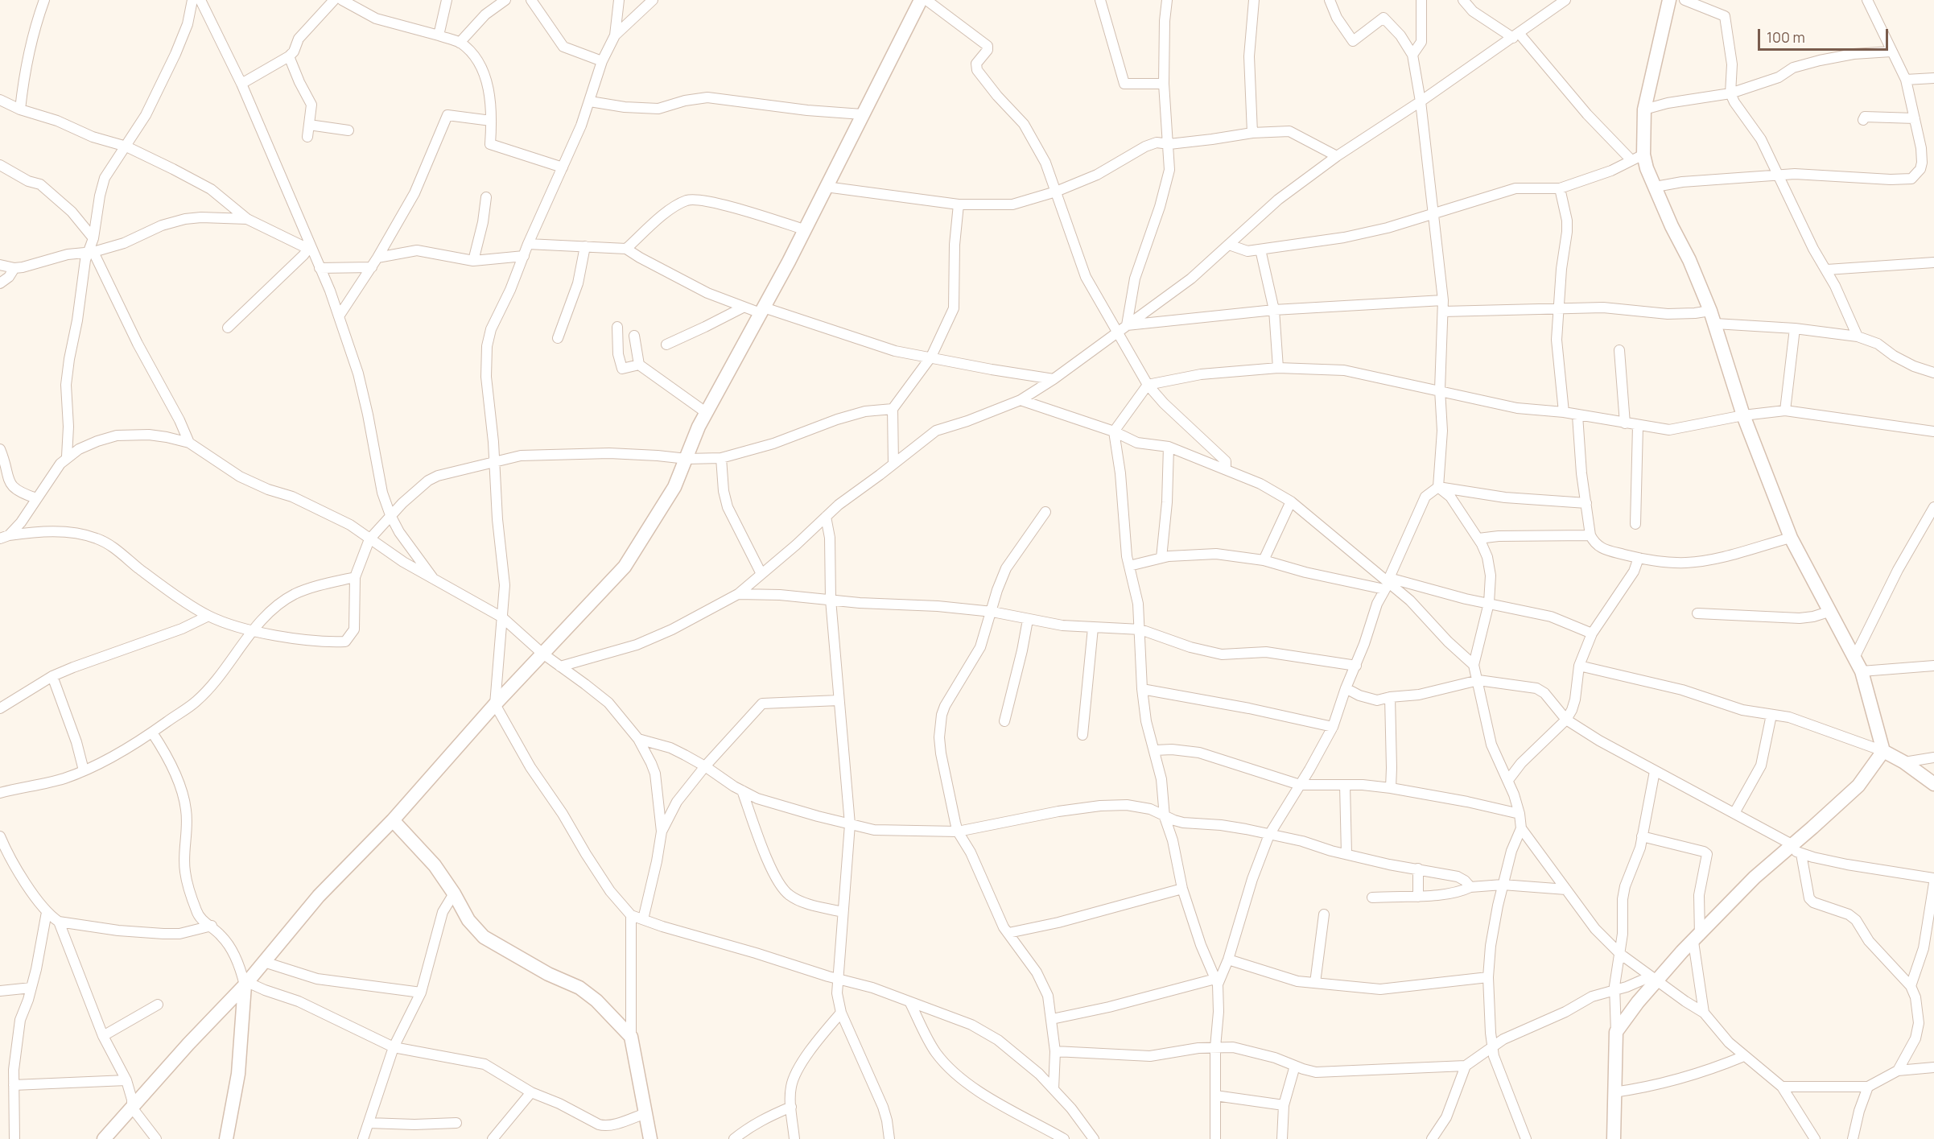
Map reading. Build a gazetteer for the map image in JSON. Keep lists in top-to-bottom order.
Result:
{
  "scale_bar": "100 m"
}
